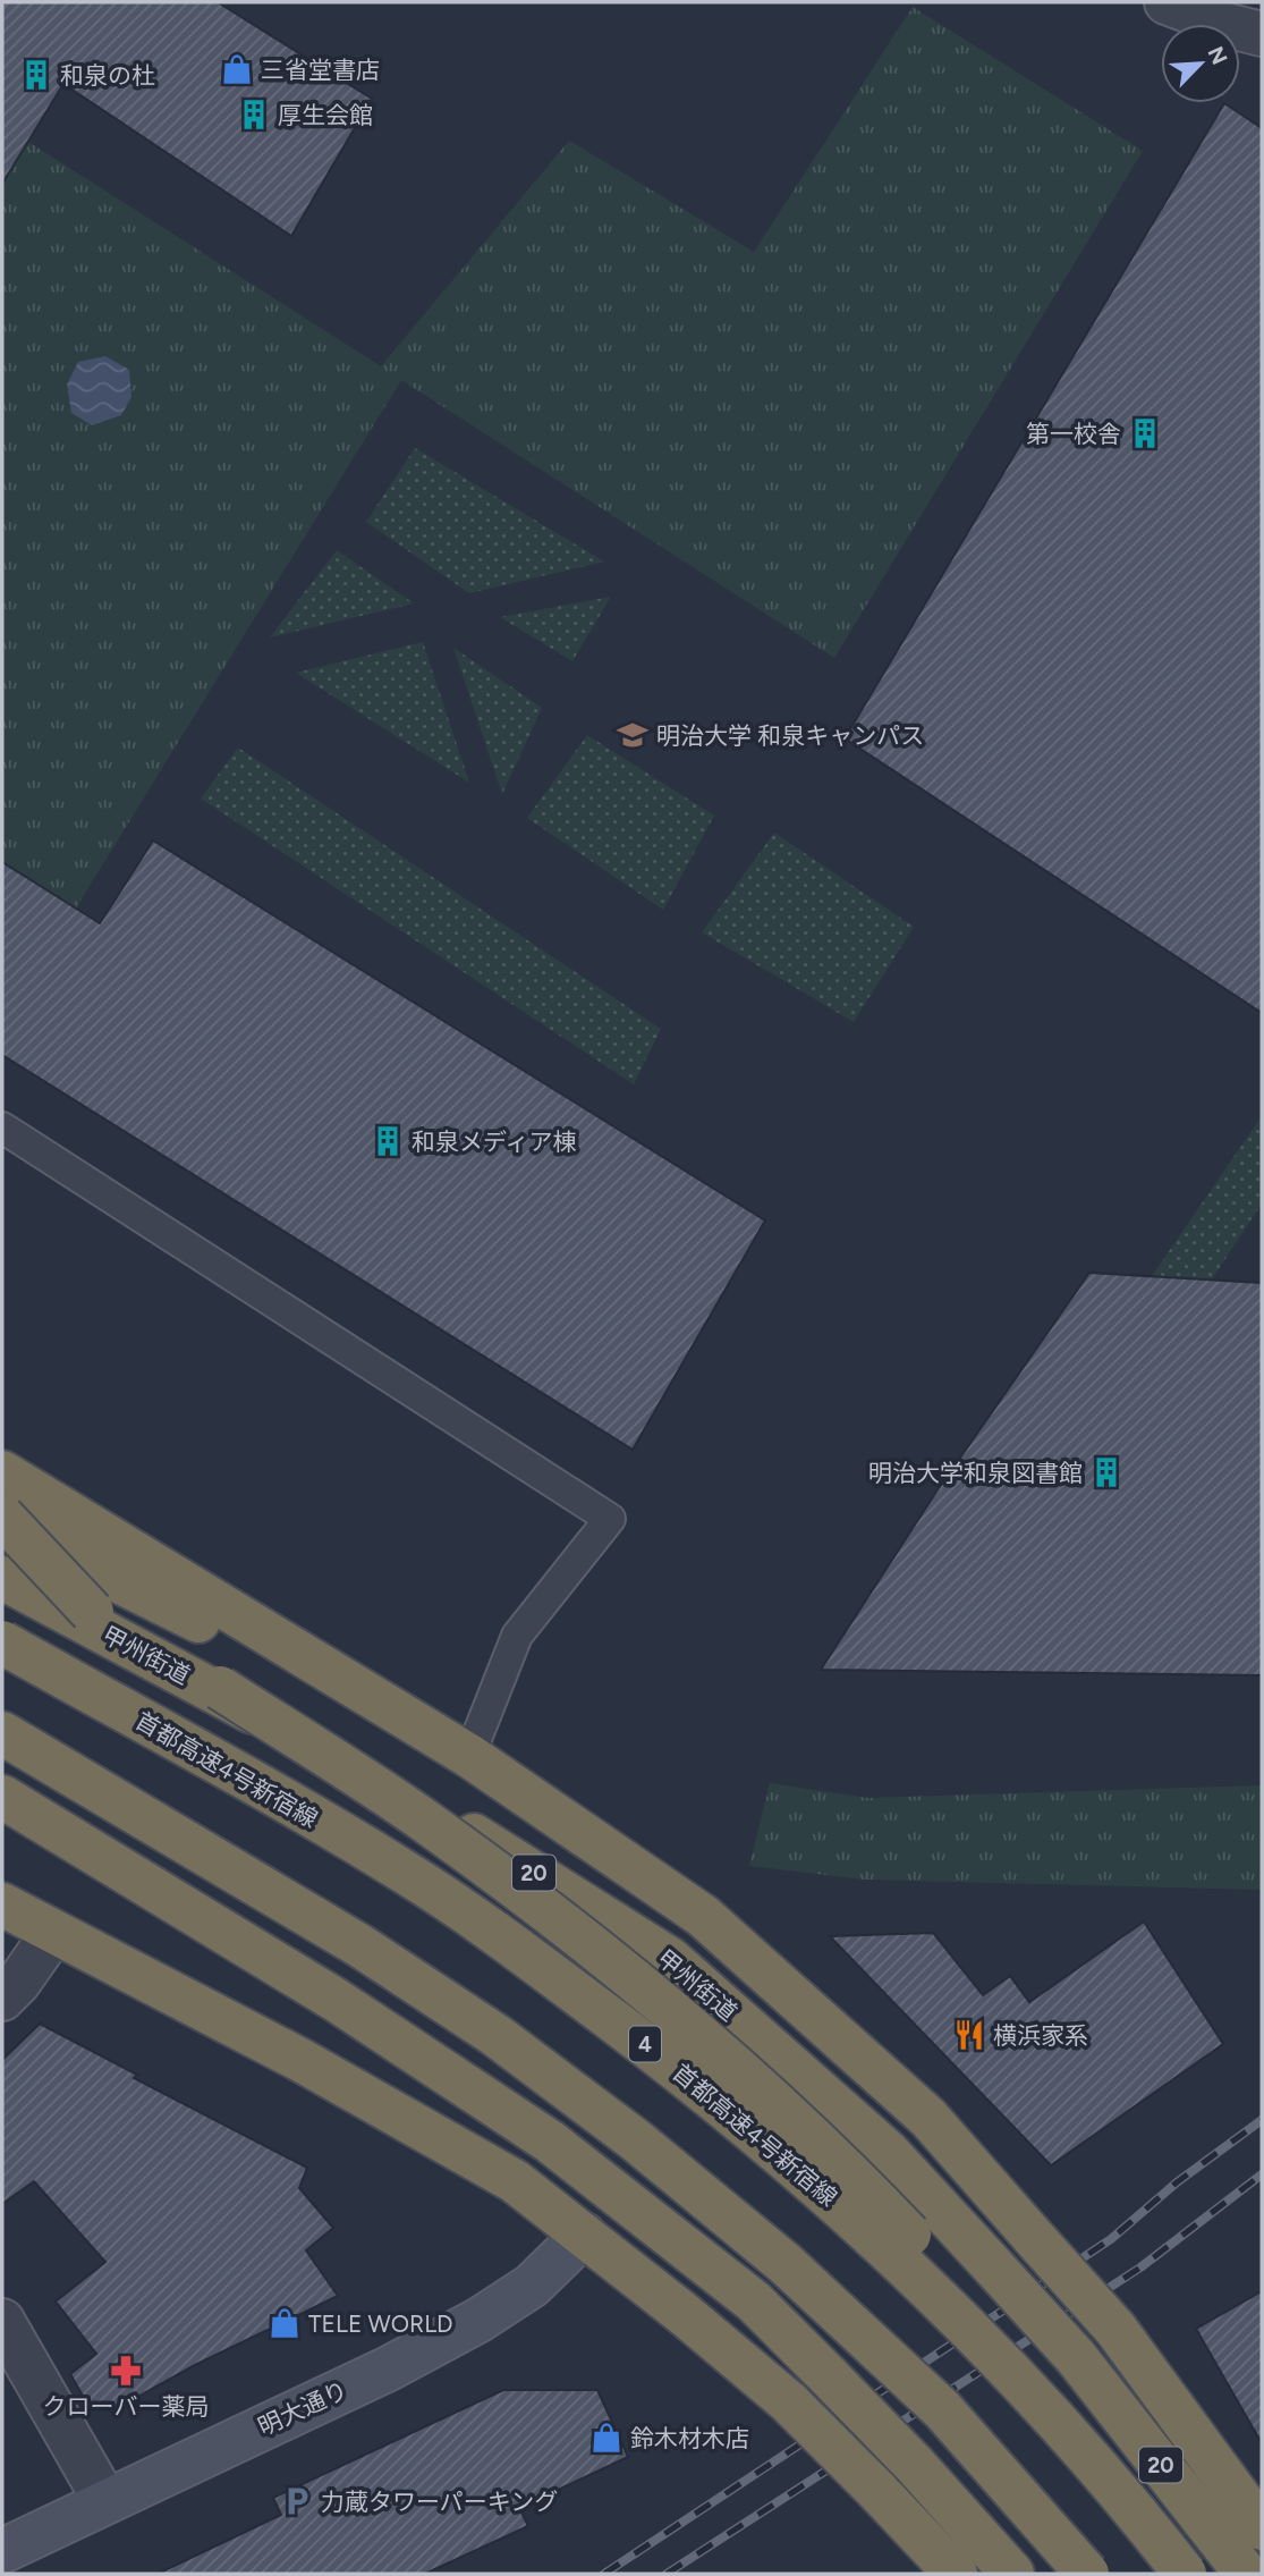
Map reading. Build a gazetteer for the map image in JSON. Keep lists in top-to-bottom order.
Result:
{
  "streets": {
    "highway": [
      "甲州街道",
      "首都高速4号新宿線",
      "20",
      "4"
    ],
    "street": ["明大通り"]
  },
  "places": {
    "shop": ["三省堂書店", "TELE WORLD", "鈴木材木店"],
    "building": [
      "和泉の杜",
      "厚生会館",
      "第一校舎",
      "和泉メディア棟",
      "明治大学和泉図書館"
    ],
    "school or university": ["明治大学 和泉キャンパス"],
    "restaurant": ["横浜家系"],
    "pharmacy": ["クローバー薬局"],
    "parking": ["力蔵タワーパーキング"]
  },
  "north": "top right"
}
